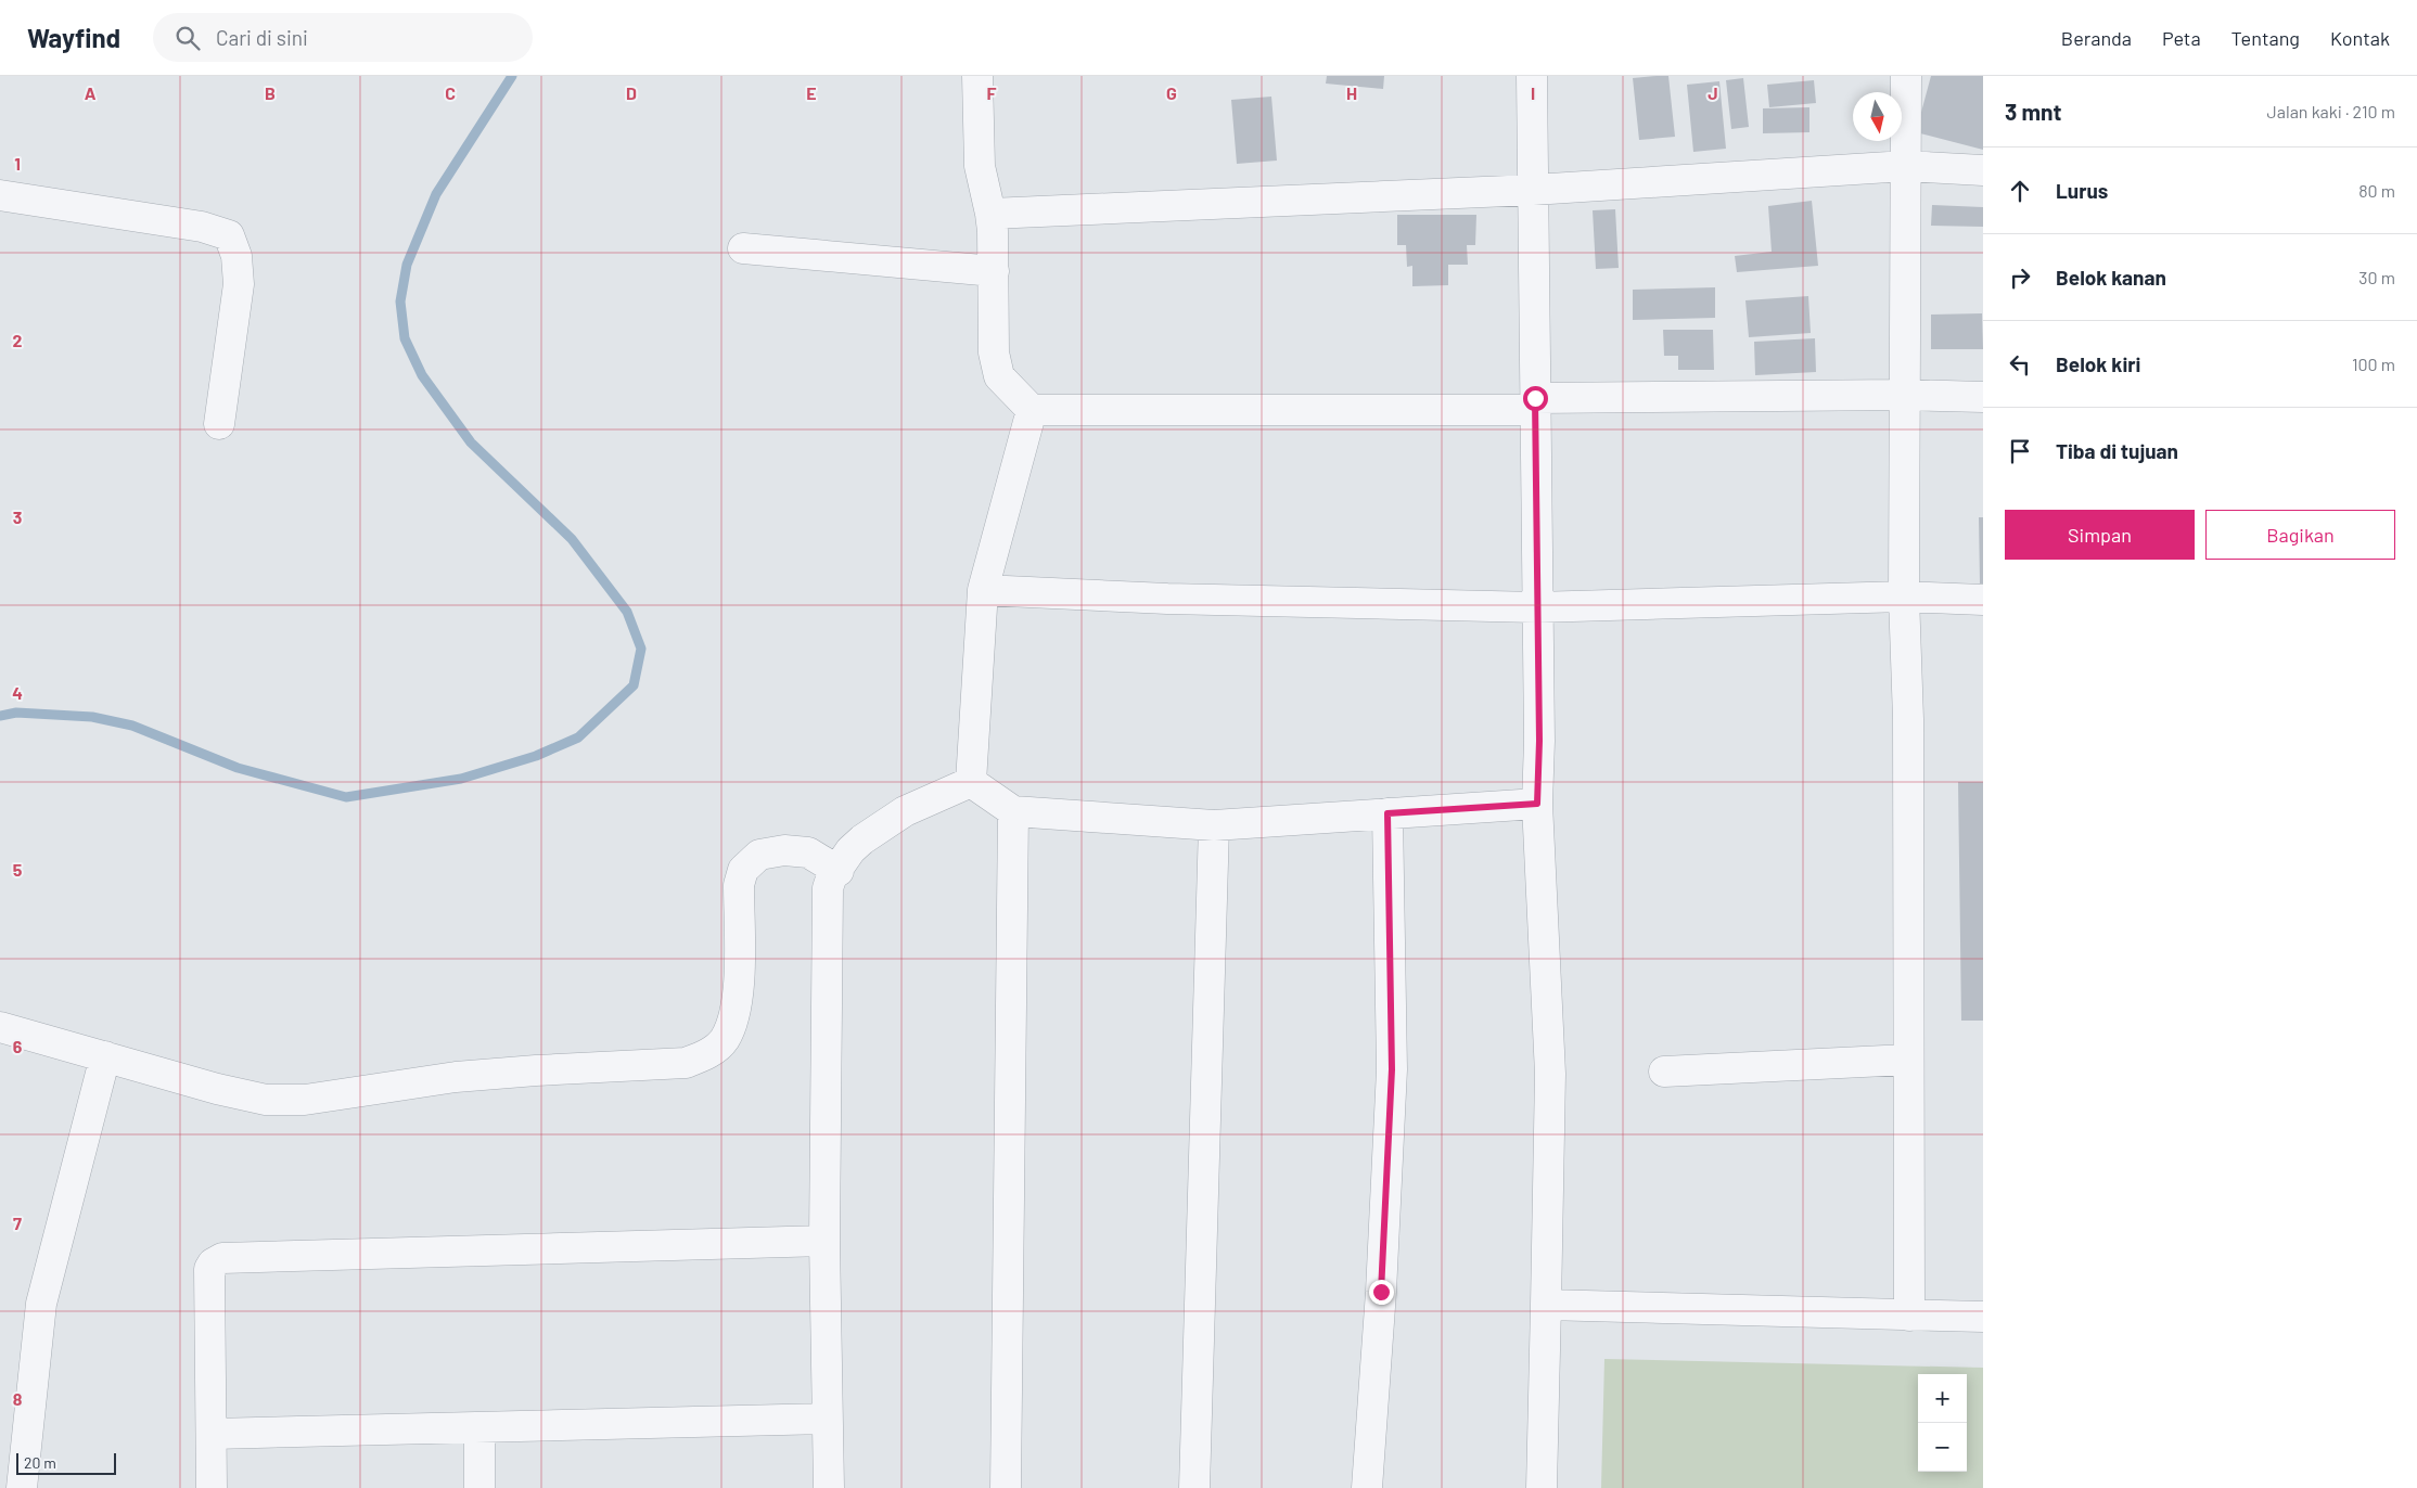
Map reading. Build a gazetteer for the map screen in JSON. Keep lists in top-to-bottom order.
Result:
{
  "scale_bar": "20 m",
  "north": "bottom",
  "page": {
    "header": "Wayfind",
    "search": "Cari di sini",
    "nav": [
      "Beranda",
      "Peta",
      "Tentang",
      "Kontak"
    ],
    "heading": ["3 mnt", "Jalan kaki · 210 m"],
    "list": [
      ["Lurus", "80 m"],
      ["Belok kanan", "30 m"],
      ["Belok kiri", "100 m"],
      "Tiba di tujuan"
    ],
    "buttons": ["Simpan", "Bagikan"],
    "map_buttons": ["+", "−"],
    "scale": "20 m"
  },
  "grid": {
    "columns": [
      "A",
      "B",
      "C",
      "D",
      "E",
      "F",
      "G",
      "H",
      "I",
      "J"
    ],
    "rows": [
      "1",
      "2",
      "3",
      "4",
      "5",
      "6",
      "7",
      "8"
    ]
  }
}
